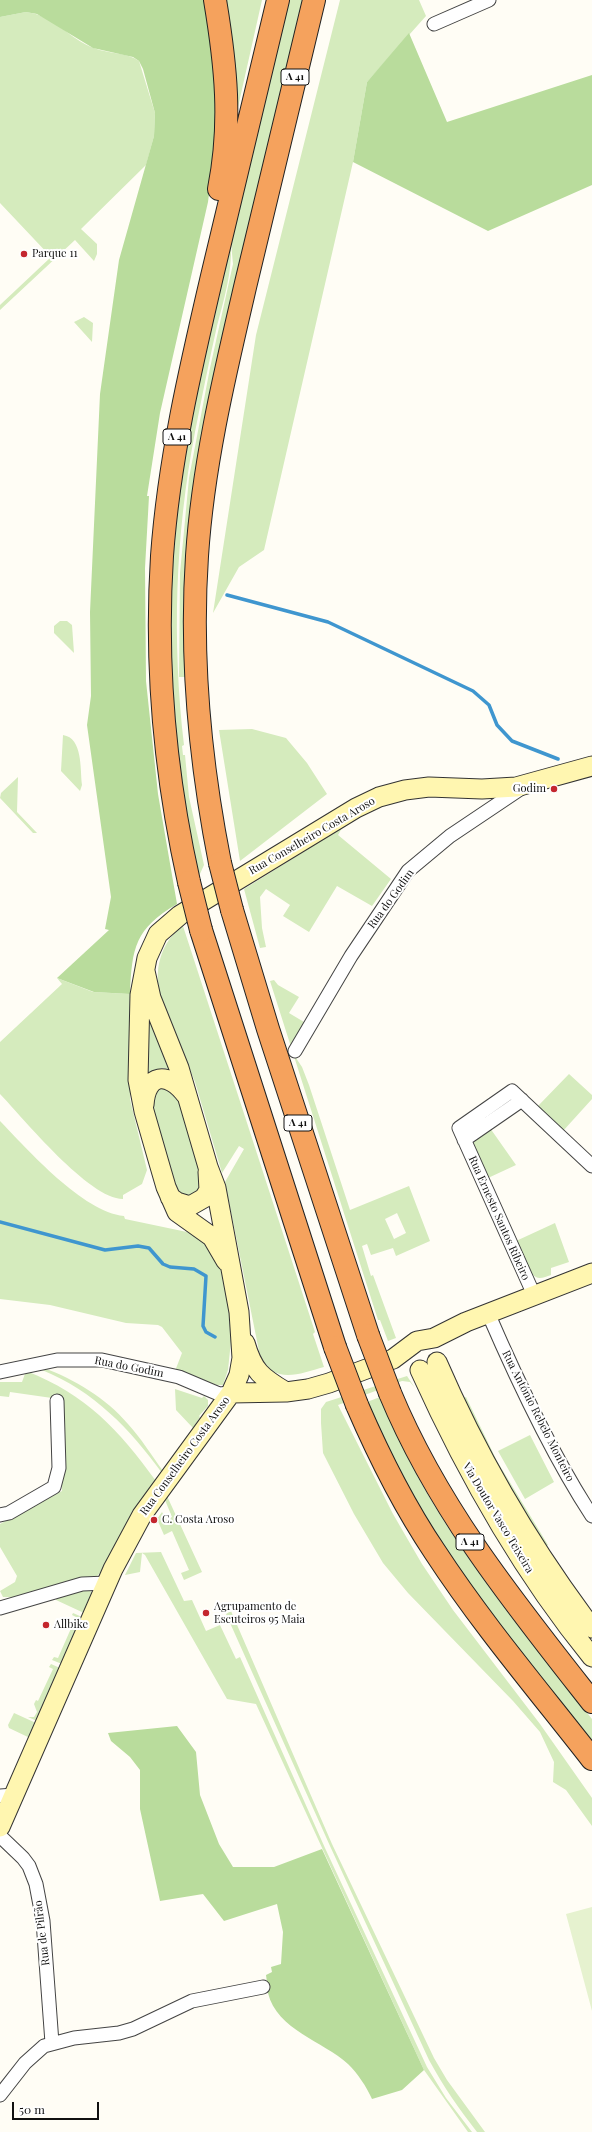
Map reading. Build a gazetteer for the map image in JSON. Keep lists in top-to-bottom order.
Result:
{
  "streets": {
    "highway": ["A 41"],
    "main road": ["Rua Conselheiro Costa Aroso", "Via Doutor Vasco Teixeira"],
    "street": [
      "Rua do Godim",
      "Rua Ernesto Santos Ribeiro",
      "Rua António Rebelo Monteiro",
      "Rua de Pilrão"
    ]
  },
  "crossings": [
    ["Rua Conselheiro Costa Aroso", "Rua do Godim"],
    ["Rua Conselheiro Costa Aroso", "Rua de Pilrão"]
  ],
  "places": [
    "Parque 11",
    "Godim",
    "C. Costa Aroso",
    "Agrupamento de Escuteiros 95 Maia",
    "Allbike"
  ],
  "scale_bar": "50 m"
}
